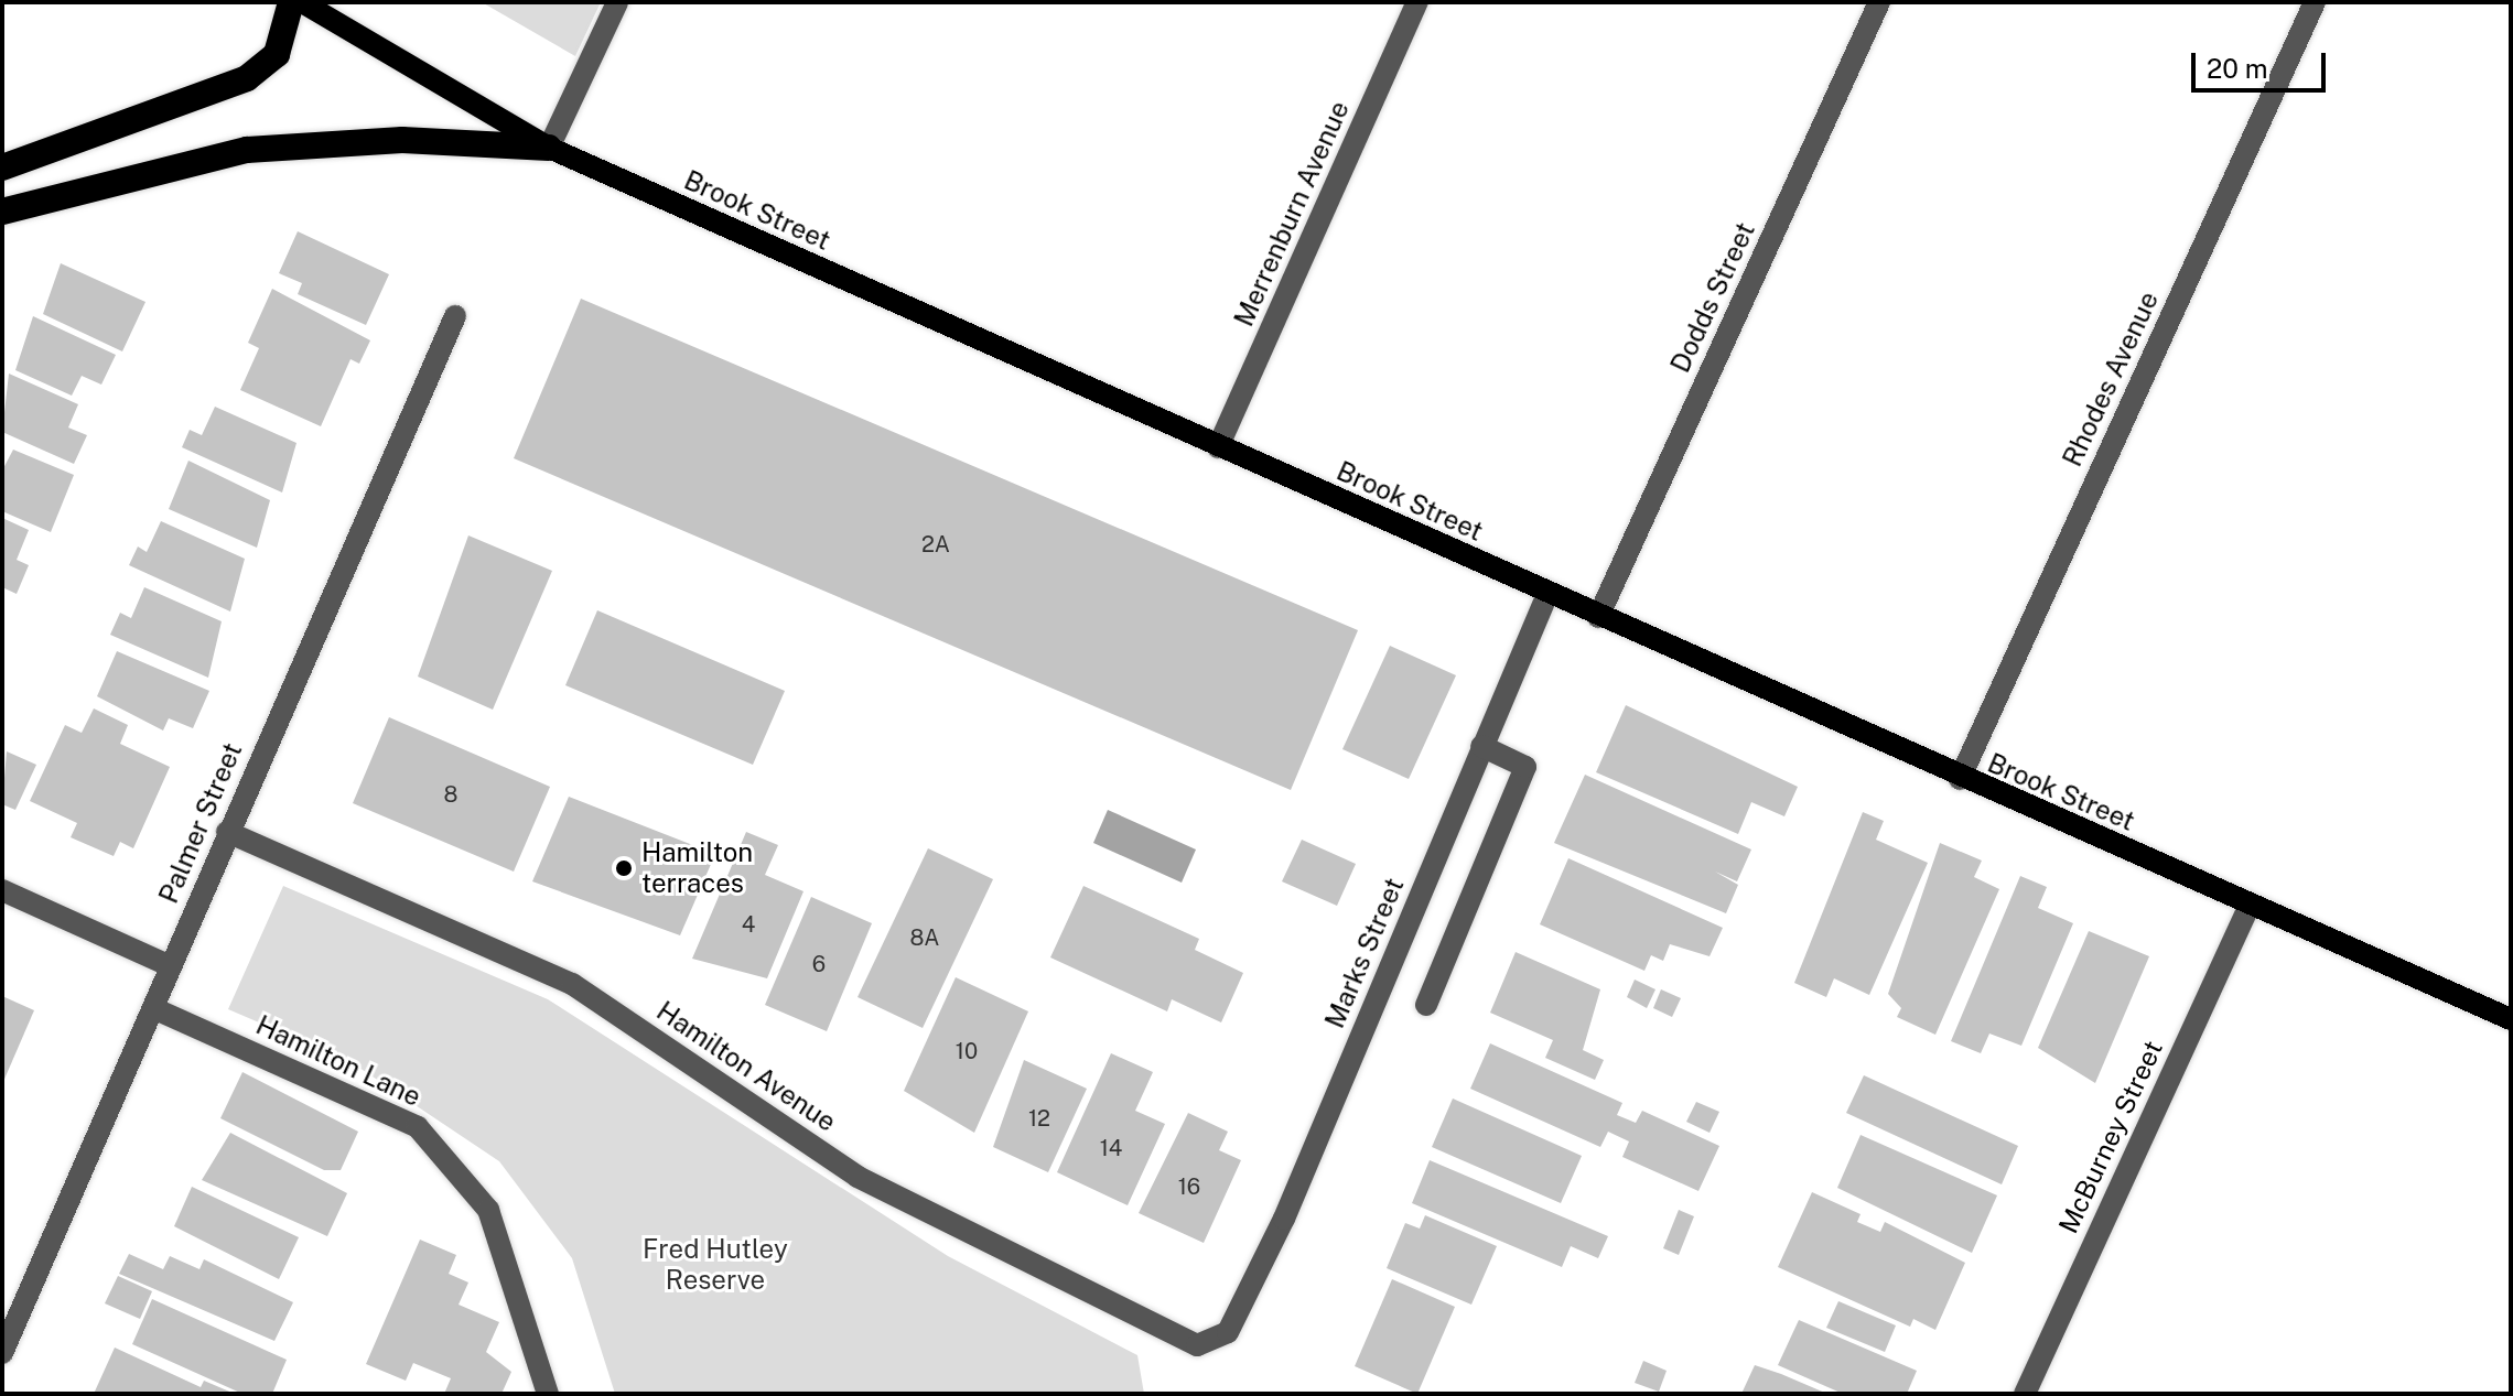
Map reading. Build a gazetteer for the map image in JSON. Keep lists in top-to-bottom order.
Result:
{
  "streets": {
    "main road": ["Brook Street"],
    "street": [
      "Merrenburn Avenue",
      "Dodds Street",
      "Rhodes Avenue",
      "Palmer Street",
      "Marks Street",
      "Hamilton Lane",
      "Hamilton Avenue",
      "McBurney Street"
    ]
  },
  "crossings": [
    ["Brook Street", "Merrenburn Avenue"],
    ["Brook Street", "Dodds Street"],
    ["Brook Street", "Rhodes Avenue"],
    ["Brook Street", "Marks Street"],
    ["Brook Street", "McBurney Street"],
    ["Palmer Street", "Hamilton Lane"],
    ["Palmer Street", "Hamilton Avenue"],
    ["Marks Street", "Hamilton Avenue"]
  ],
  "parks": ["Fred Hutley Reserve"],
  "places": ["Hamilton terraces"],
  "house_numbers": [
    "2A",
    "8",
    "4",
    "8A",
    "6",
    "10",
    "12",
    "14",
    "16"
  ],
  "scale_bar": "20 m"
}
